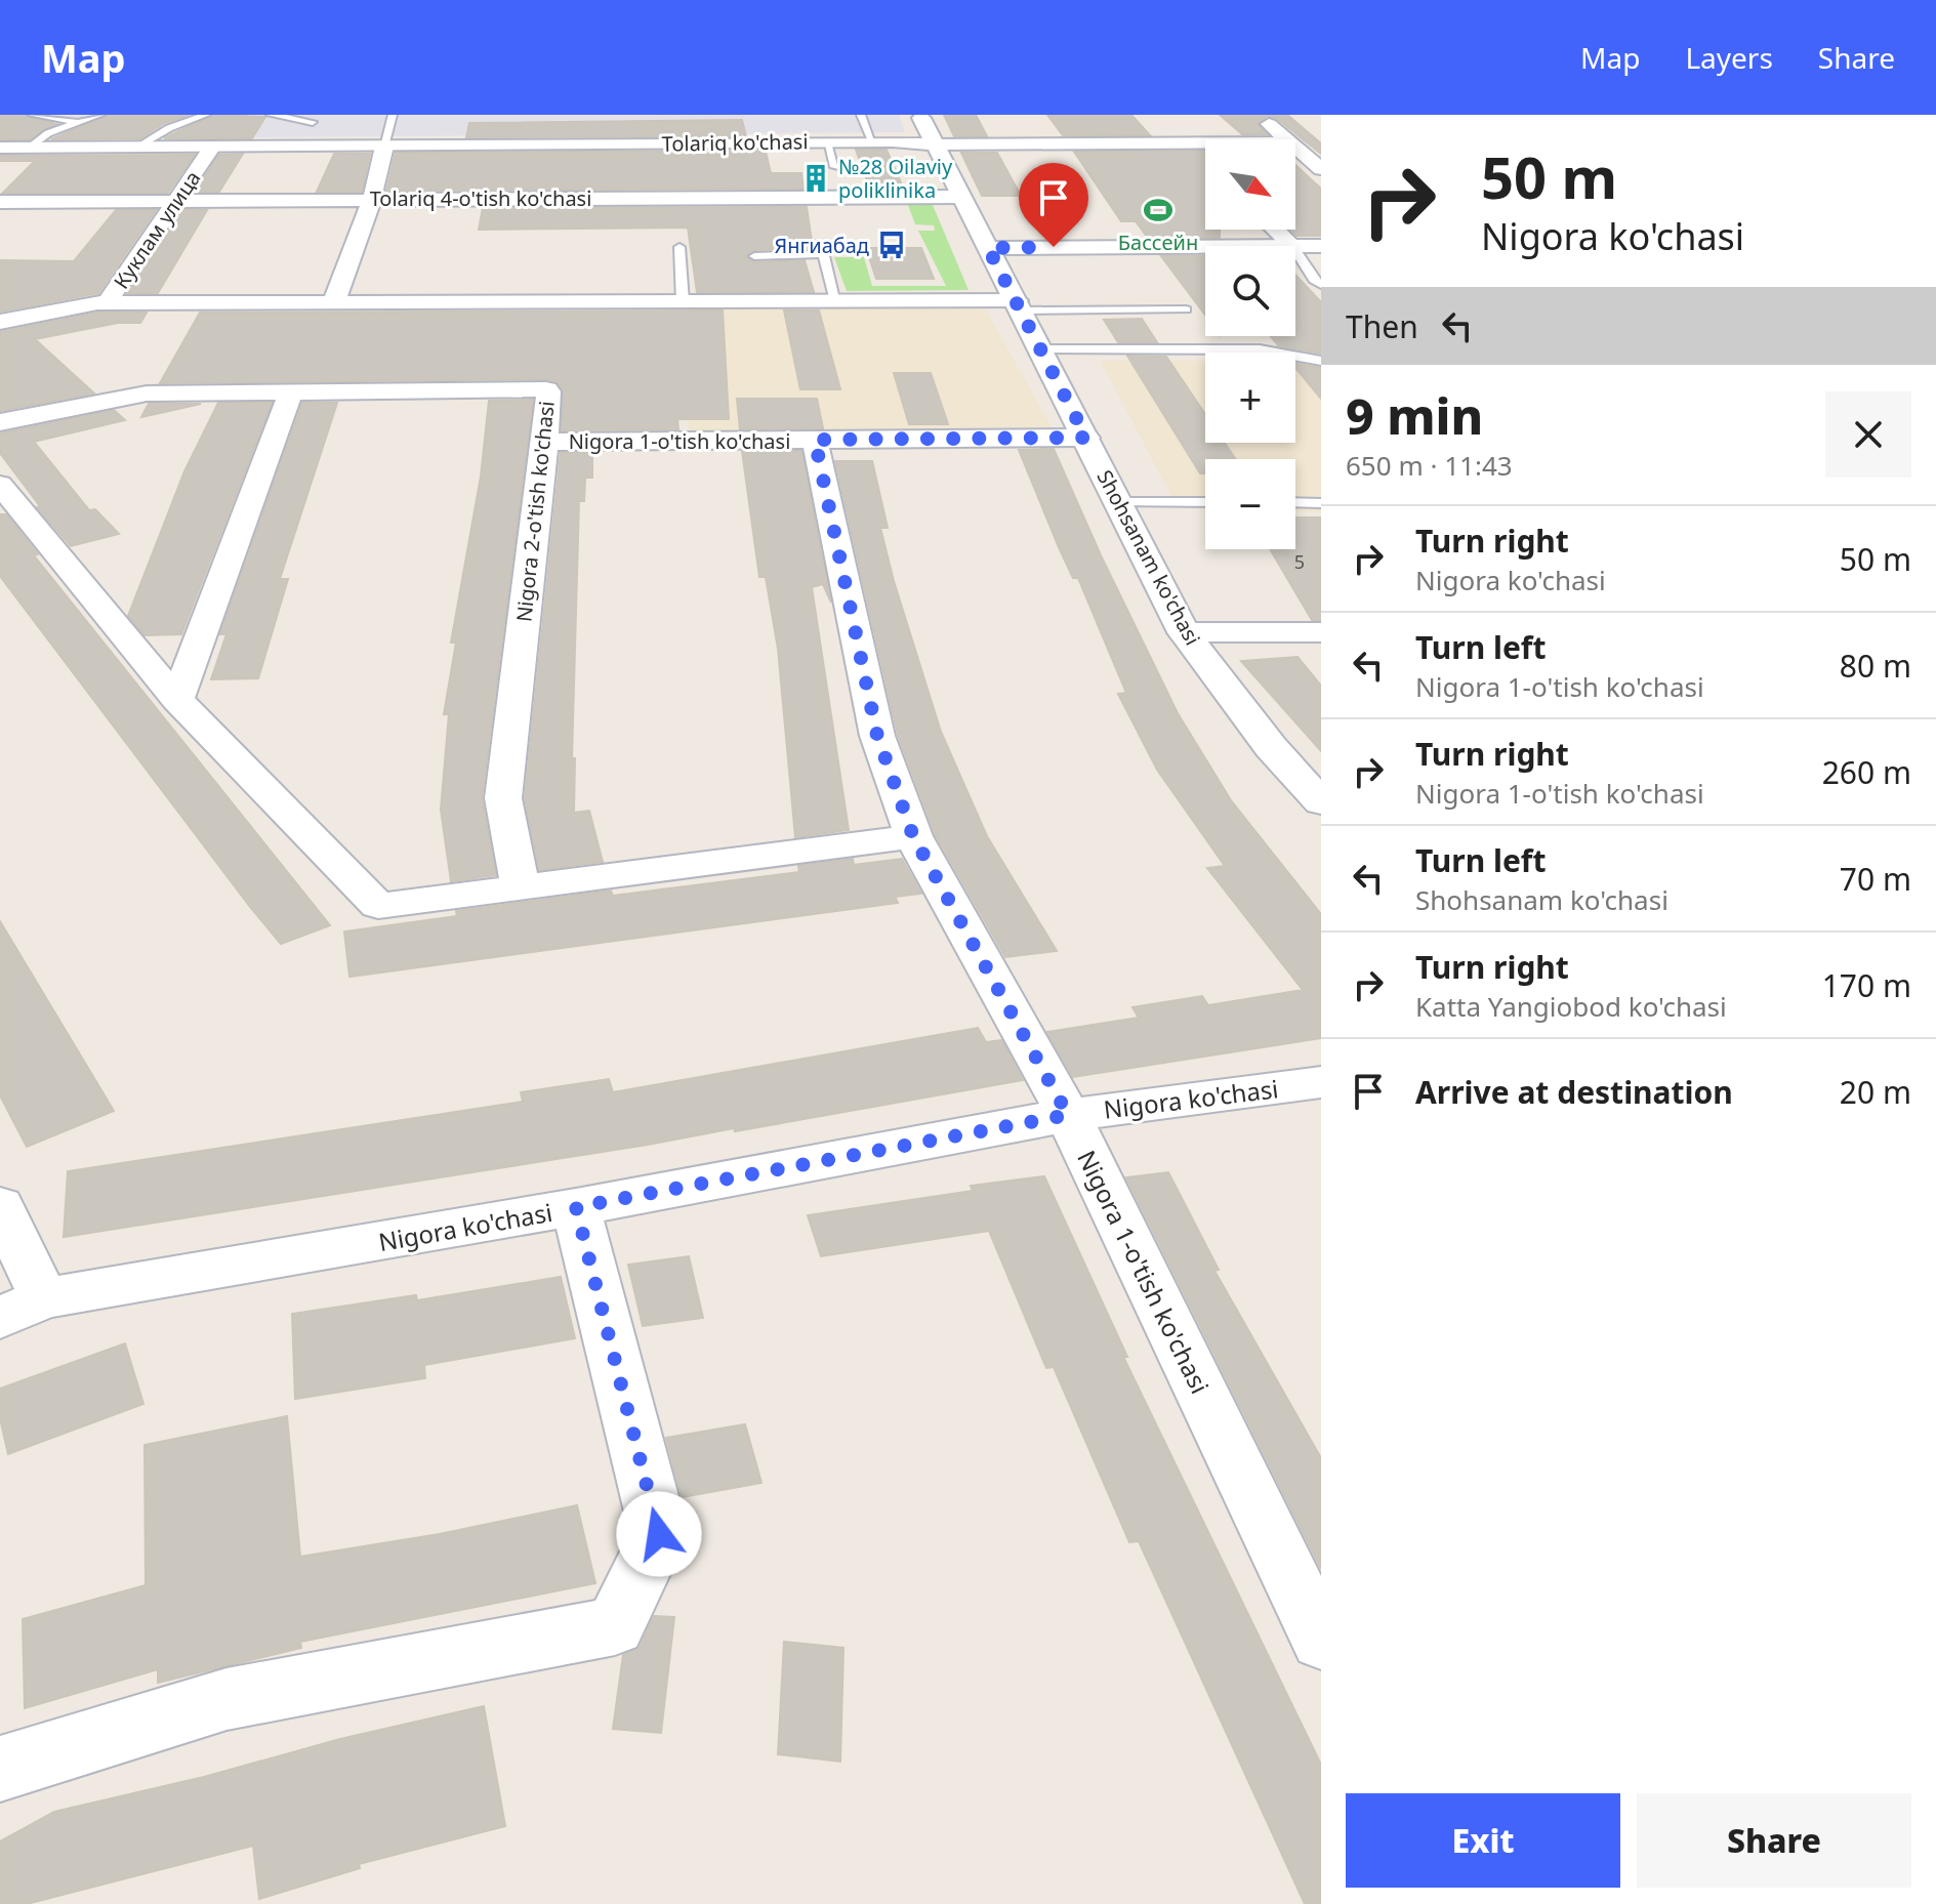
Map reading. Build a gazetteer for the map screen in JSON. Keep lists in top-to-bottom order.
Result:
{
  "streets": {
    "street": [
      "Tolariq ko'chasi",
      "Tolariq 4-o'tish ko'chasi",
      "Куклам улица",
      "Nigora 1-o'tish ko'chasi",
      "Nigora 2-o'tish ko'chasi",
      "Shohsanam ko'chasi",
      "Nigora ko'chasi"
    ]
  },
  "crossings": [
    ["Tolariq ko'chasi", "Куклам улица"],
    ["Tolariq ko'chasi", "Shohsanam ko'chasi"],
    ["Tolariq 4-o'tish ko'chasi", "Куклам улица"],
    ["Tolariq 4-o'tish ko'chasi", "Shohsanam ko'chasi"],
    ["Nigora 1-o'tish ko'chasi", "Nigora 2-o'tish ko'chasi"],
    ["Nigora 1-o'tish ko'chasi", "Shohsanam ko'chasi"],
    ["Nigora 1-o'tish ko'chasi", "Nigora ko'chasi"]
  ],
  "places": {
    "building": ["№28 Oilaviy poliklinika"],
    "sports": ["Бассейн"],
    "bus stop": ["Янгиабад"]
  },
  "house_numbers": ["5"],
  "north": "bottom right",
  "page": {
    "header": "Map",
    "nav": ["Map", "Layers", "Share"],
    "turn": ["50 m", "Nigora ko'chasi"],
    "map_buttons": ["+", "−"],
    "then": "Then",
    "heading": ["9 min", "650 m · 11:43"],
    "list": [
      {
        "name": "Turn right",
        "note": "Nigora ko'chasi",
        "value": "50 m"
      },
      {
        "name": "Turn left",
        "note": "Nigora 1-o'tish ko'chasi",
        "value": "80 m"
      },
      {
        "name": "Turn right",
        "note": "Nigora 1-o'tish ko'chasi",
        "value": "260 m"
      },
      {
        "name": "Turn left",
        "note": "Shohsanam ko'chasi",
        "value": "70 m"
      },
      {
        "name": "Turn right",
        "note": "Katta Yangiobod ko'chasi",
        "value": "170 m"
      },
      {
        "name": "Arrive at destination",
        "value": "20 m"
      }
    ],
    "buttons": ["Exit", "Share"]
  }
}
